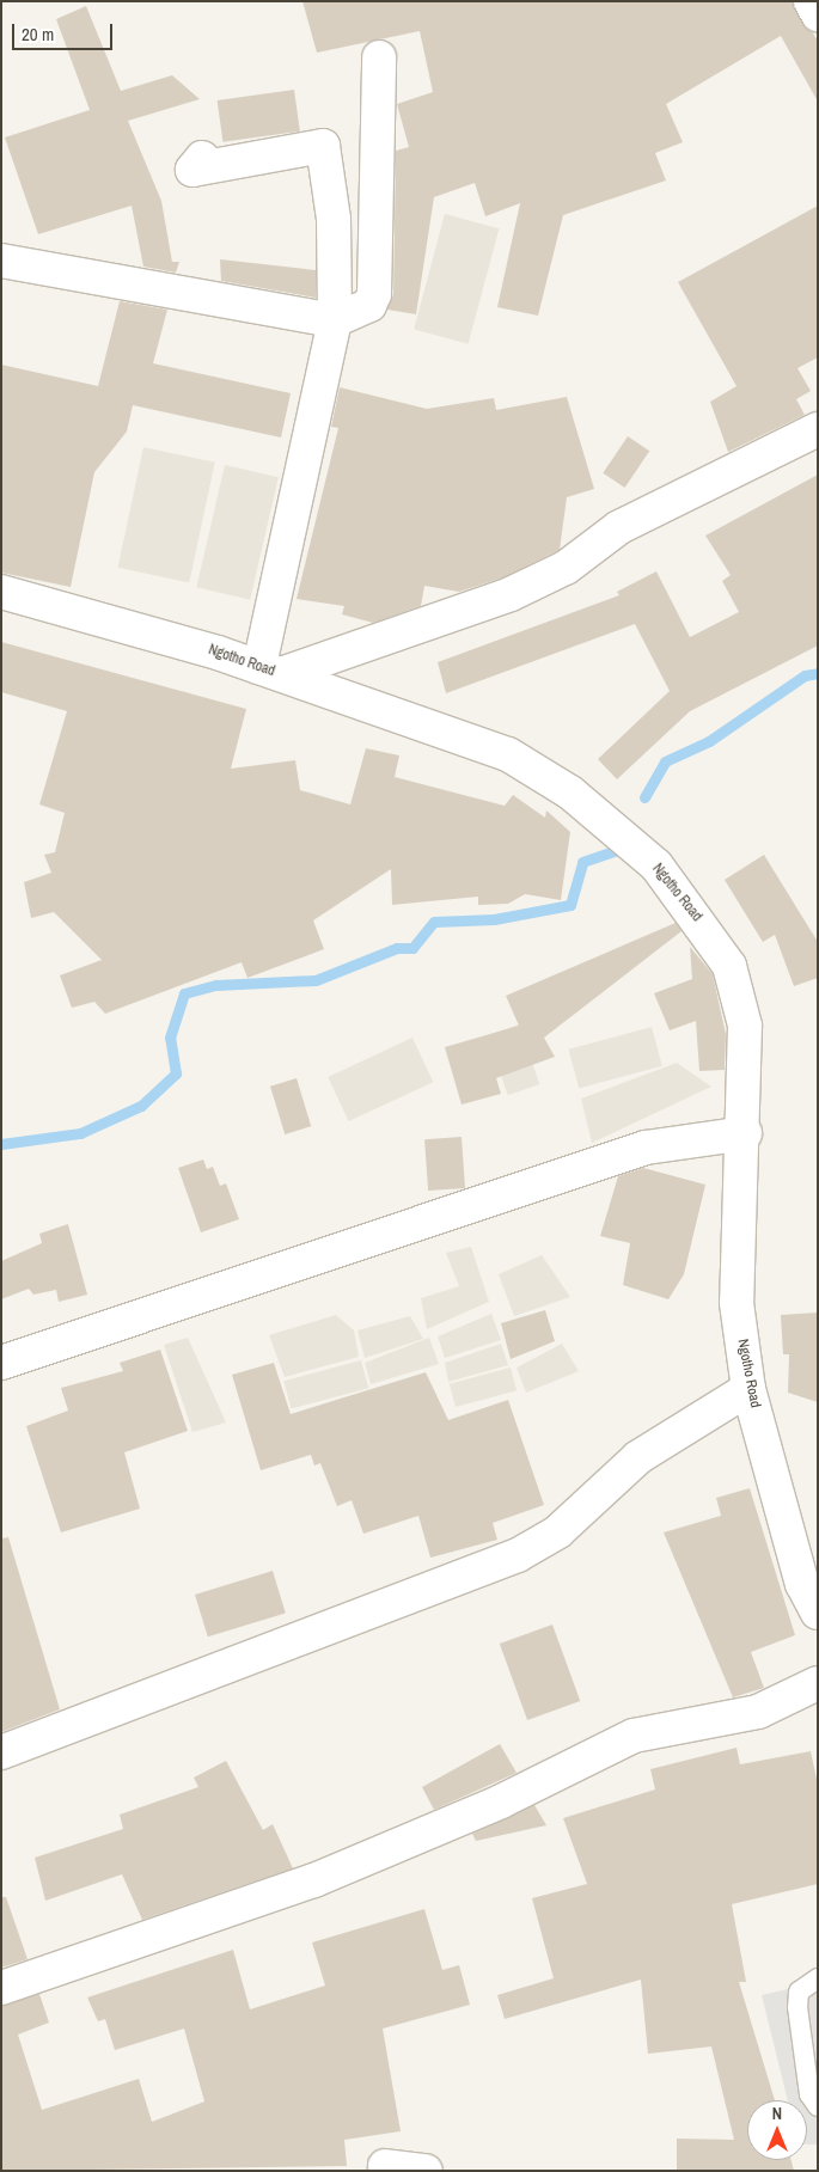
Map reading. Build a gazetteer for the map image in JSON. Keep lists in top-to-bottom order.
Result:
{
  "streets": {
    "street": ["Ngotho Road"]
  },
  "scale_bar": "20 m",
  "north": "top"
}
